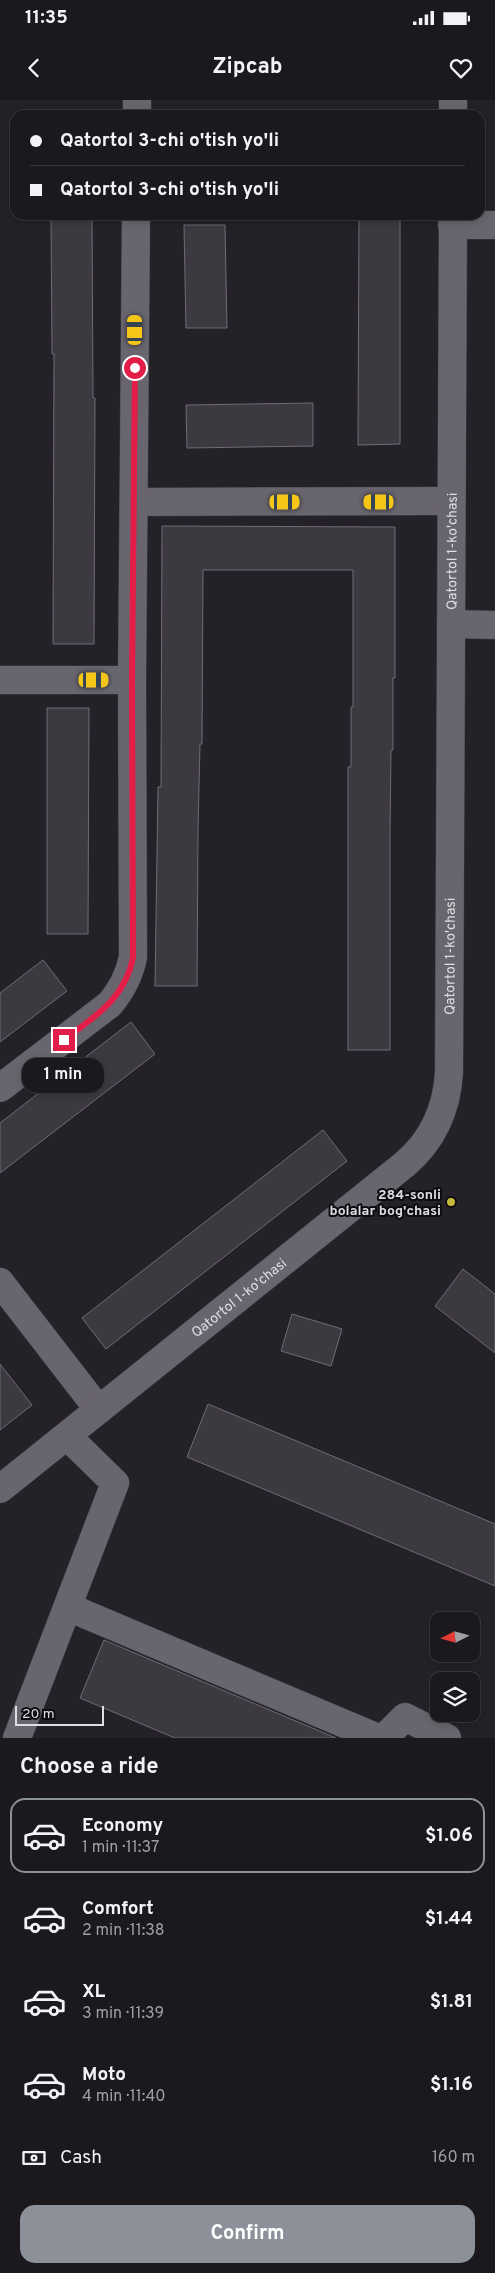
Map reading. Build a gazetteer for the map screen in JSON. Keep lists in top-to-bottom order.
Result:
{
  "streets": {
    "street": ["Qatortol 1-ko'chasi"]
  },
  "places": ["284-sonli bolalar bog'chasi"],
  "scale_bar": "20 m",
  "north": "left",
  "page": {
    "status": "11:35",
    "header": "Zipcab",
    "banner": ["Qatortol 3-chi o'tish yo'li", "Qatortol 3-chi o'tish yo'li"],
    "bubble": "1 min",
    "scale": "20 m",
    "heading": "Choose a ride",
    "list": [
      {
        "name": "Economy",
        "note": "1 min · 11:37",
        "value": "$1.06"
      },
      {
        "name": "Comfort",
        "note": "2 min · 11:38",
        "value": "$1.44"
      },
      {
        "name": "XL",
        "note": "3 min · 11:39",
        "value": "$1.81"
      },
      {
        "name": "Moto",
        "note": "4 min · 11:40",
        "value": "$1.16"
      }
    ],
    "pay": ["Cash", "160 m"],
    "buttons": "Confirm"
  }
}
